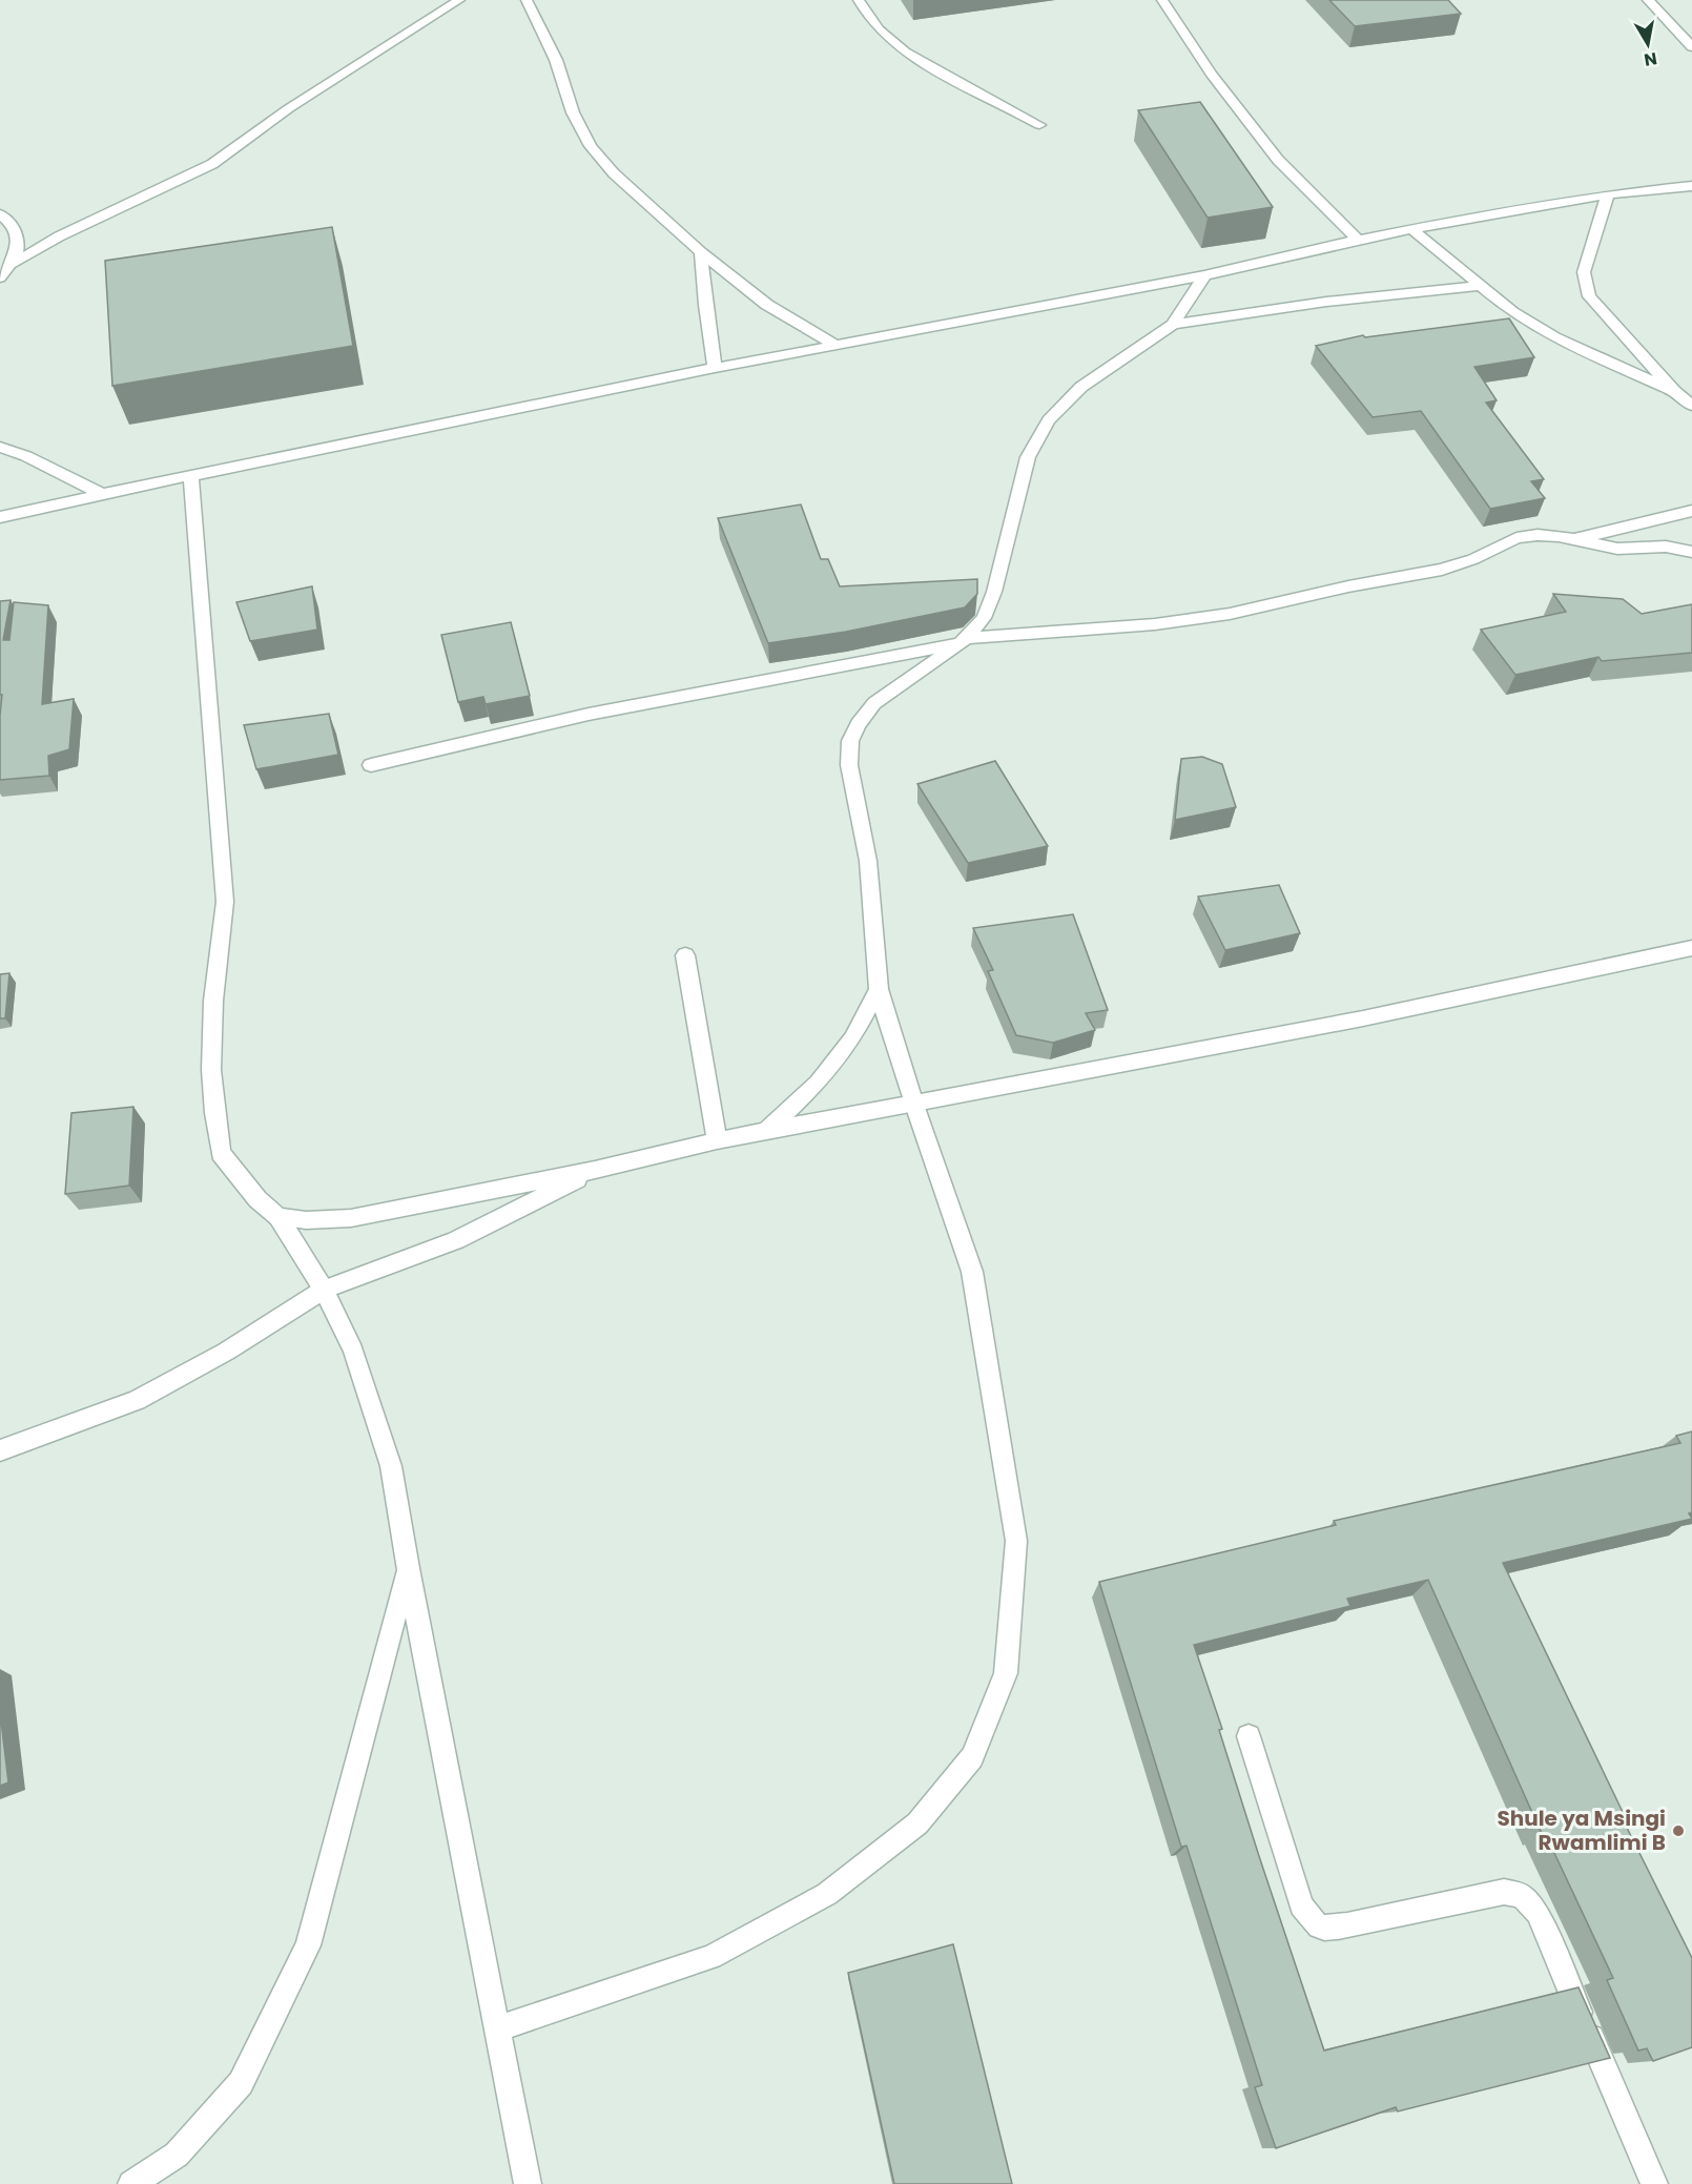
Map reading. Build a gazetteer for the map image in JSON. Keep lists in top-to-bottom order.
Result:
{
  "places": ["Shule ya Msingi Rwamlimi B"],
  "north": "bottom"
}
